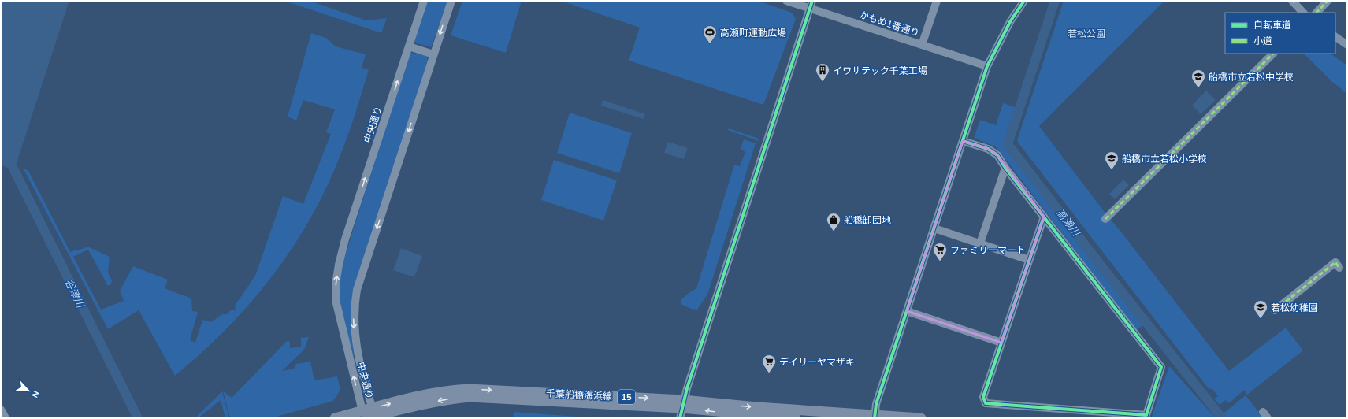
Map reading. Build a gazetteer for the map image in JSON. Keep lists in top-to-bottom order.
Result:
{
  "streets": {
    "main road": ["千葉船橋海浜線", "15"],
    "street": ["かもめ1番通り", "中央通り"]
  },
  "crossings": [
    ["中央通り", "千葉船橋海浜線"]
  ],
  "water": ["高瀬川", "谷津川"],
  "parks": ["若松公園"],
  "places": {
    "sports": ["高瀬町運動広場"],
    "building": ["イワサテック千葉工場"],
    "school or university": ["船橋市立若松中学校", "船橋市立若松小学校", "若松幼稚園"],
    "shop": ["船橋卸団地"],
    "supermarket": ["ファミリーマート", "デイリーヤマザキ"]
  },
  "legend": ["自転車道", "小道"],
  "north": "bottom right"
}
